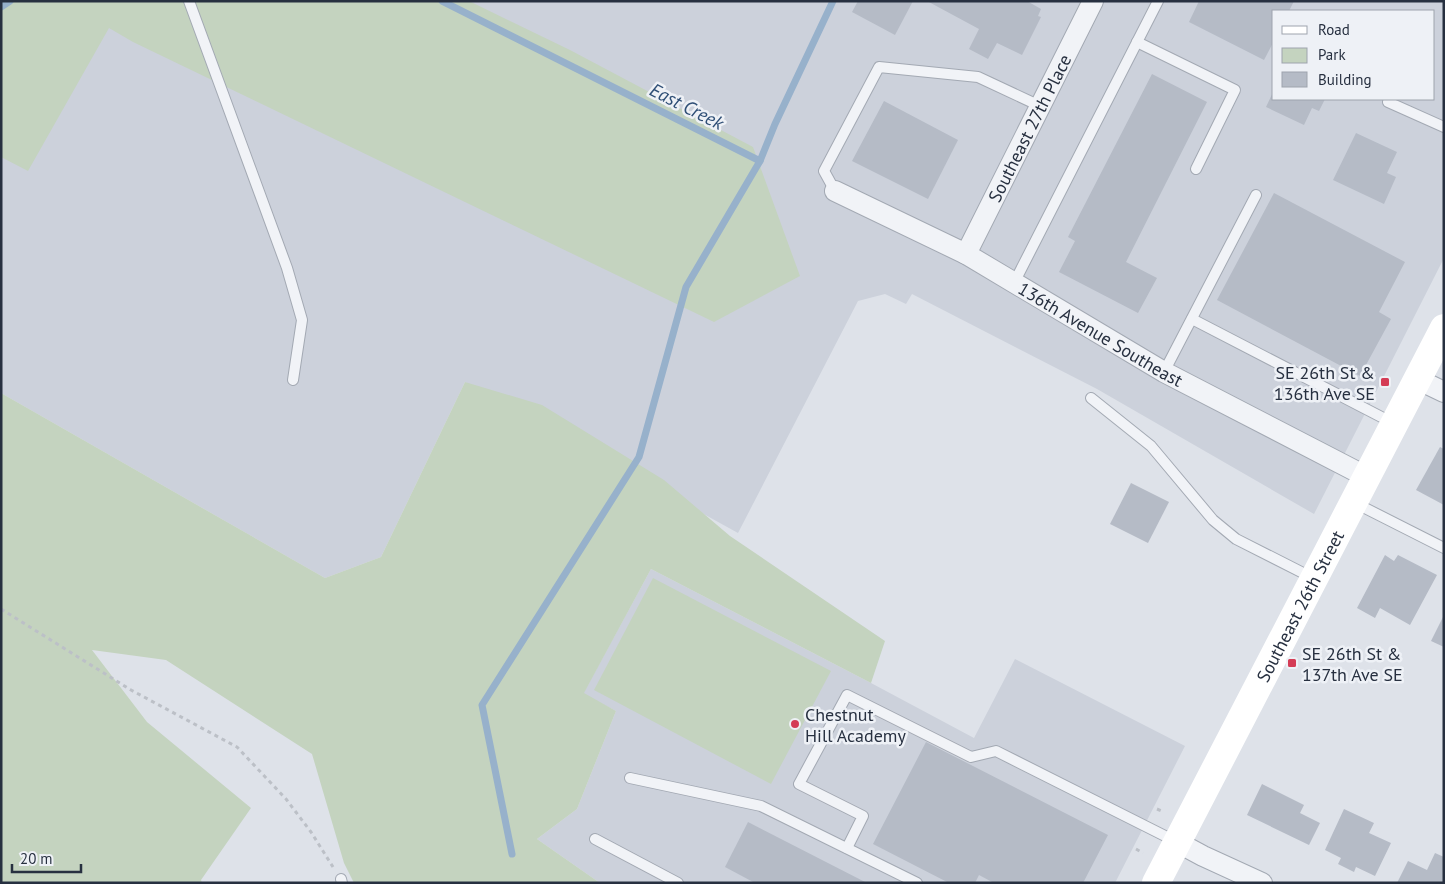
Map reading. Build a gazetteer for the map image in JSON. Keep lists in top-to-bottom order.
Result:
{
  "streets": {
    "street": ["Southeast 27th Place", "136th Avenue Southeast", "Southeast 26th Street"]
  },
  "crossings": [
    ["Southeast 27th Place", "136th Avenue Southeast"],
    ["136th Avenue Southeast", "Southeast 26th Street"]
  ],
  "water": ["East Creek"],
  "places": {
    "transit": ["SE 26th St & 136th Ave SE", "SE 26th St & 137th Ave SE"],
    "other": ["Chestnut Hill Academy"]
  },
  "legend": ["Road", "Park", "Building"],
  "scale_bar": "20 m"
}
